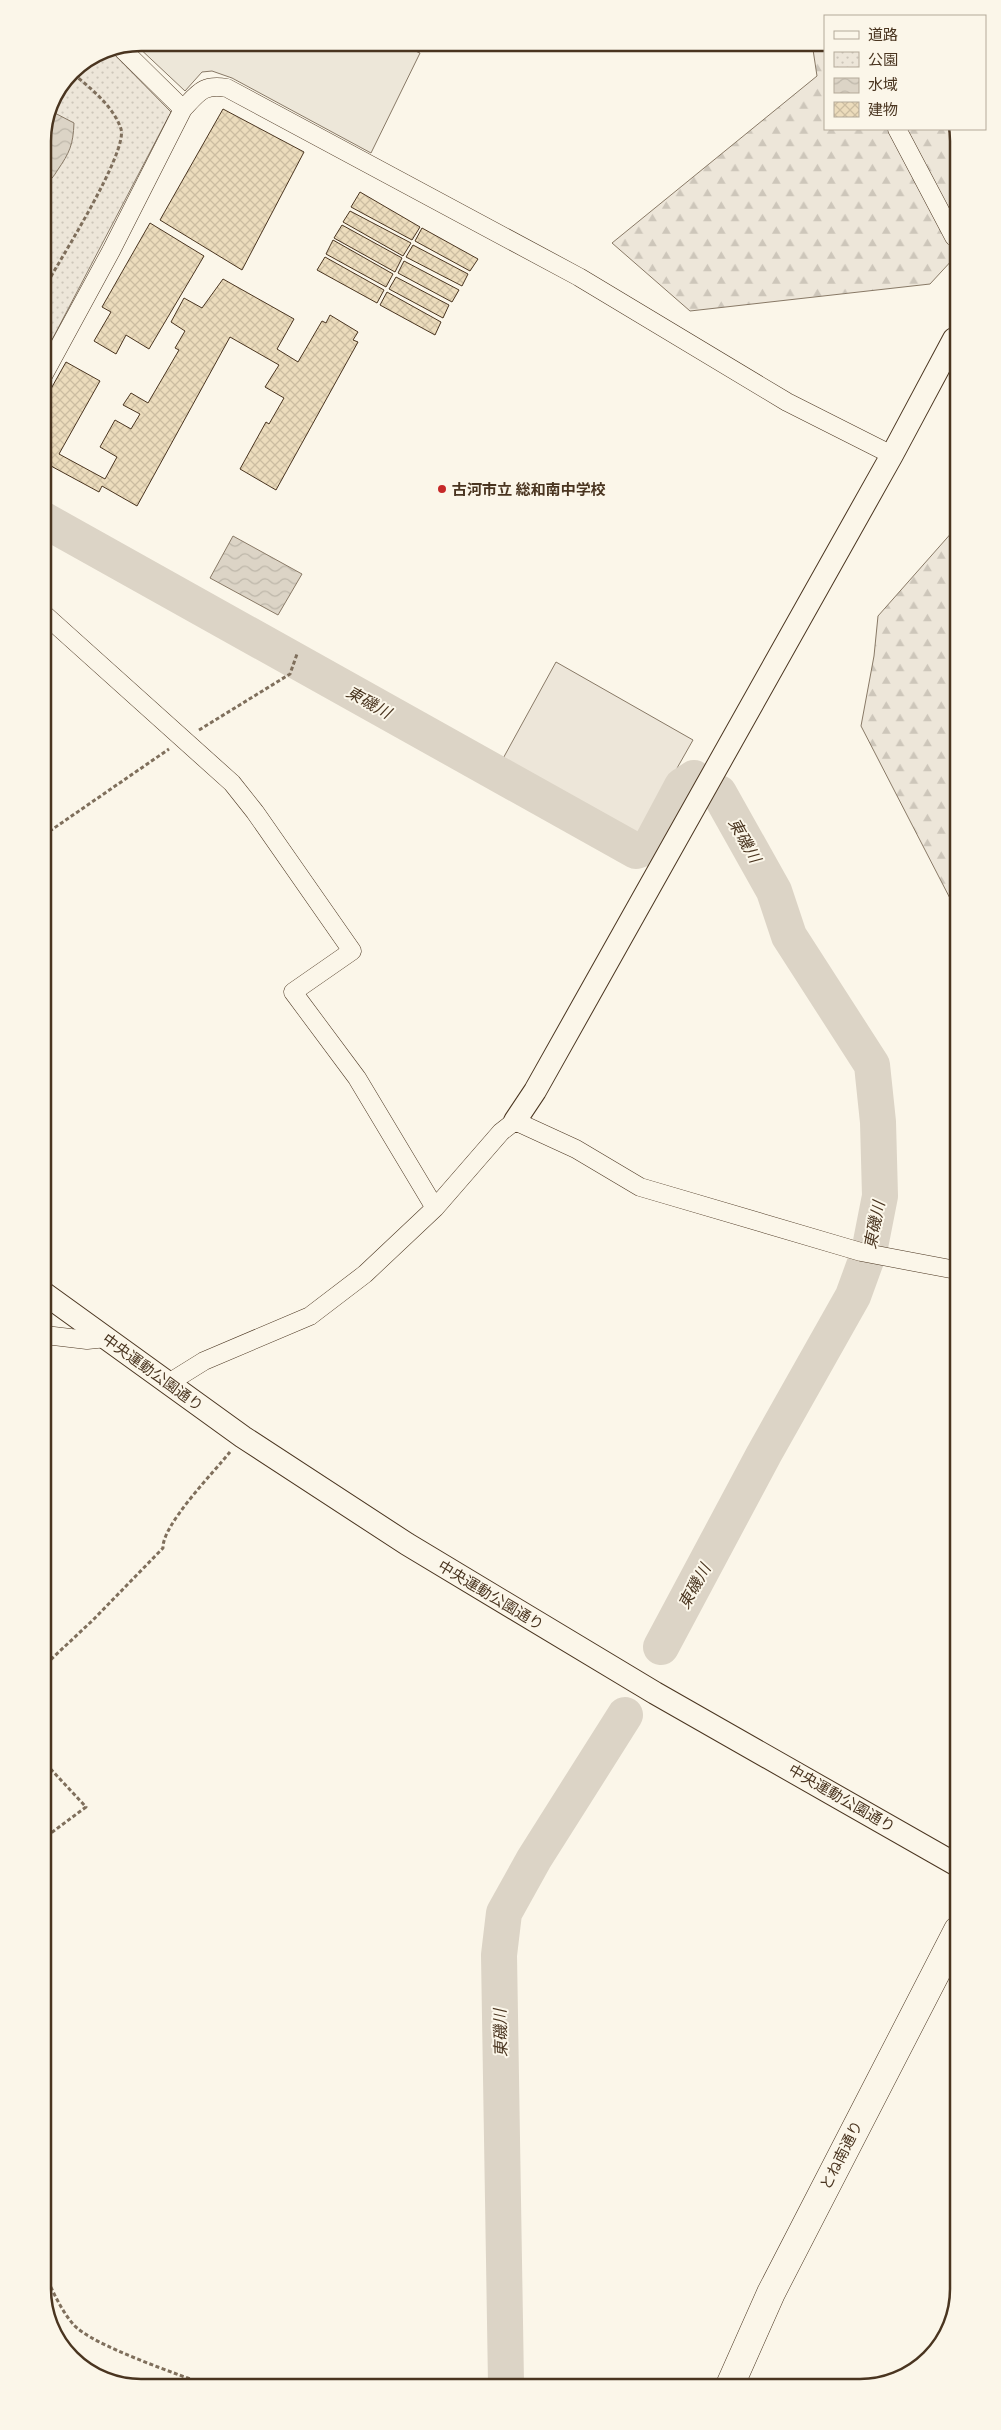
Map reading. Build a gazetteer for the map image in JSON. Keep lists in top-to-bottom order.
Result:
{
  "streets": {
    "main road": ["とね南通り"],
    "street": ["中央運動公園通り"]
  },
  "water": ["東磯川"],
  "places": ["古河市立 総和南中学校"],
  "legend": [
    "道路",
    "公園",
    "水域",
    "建物"
  ]
}
